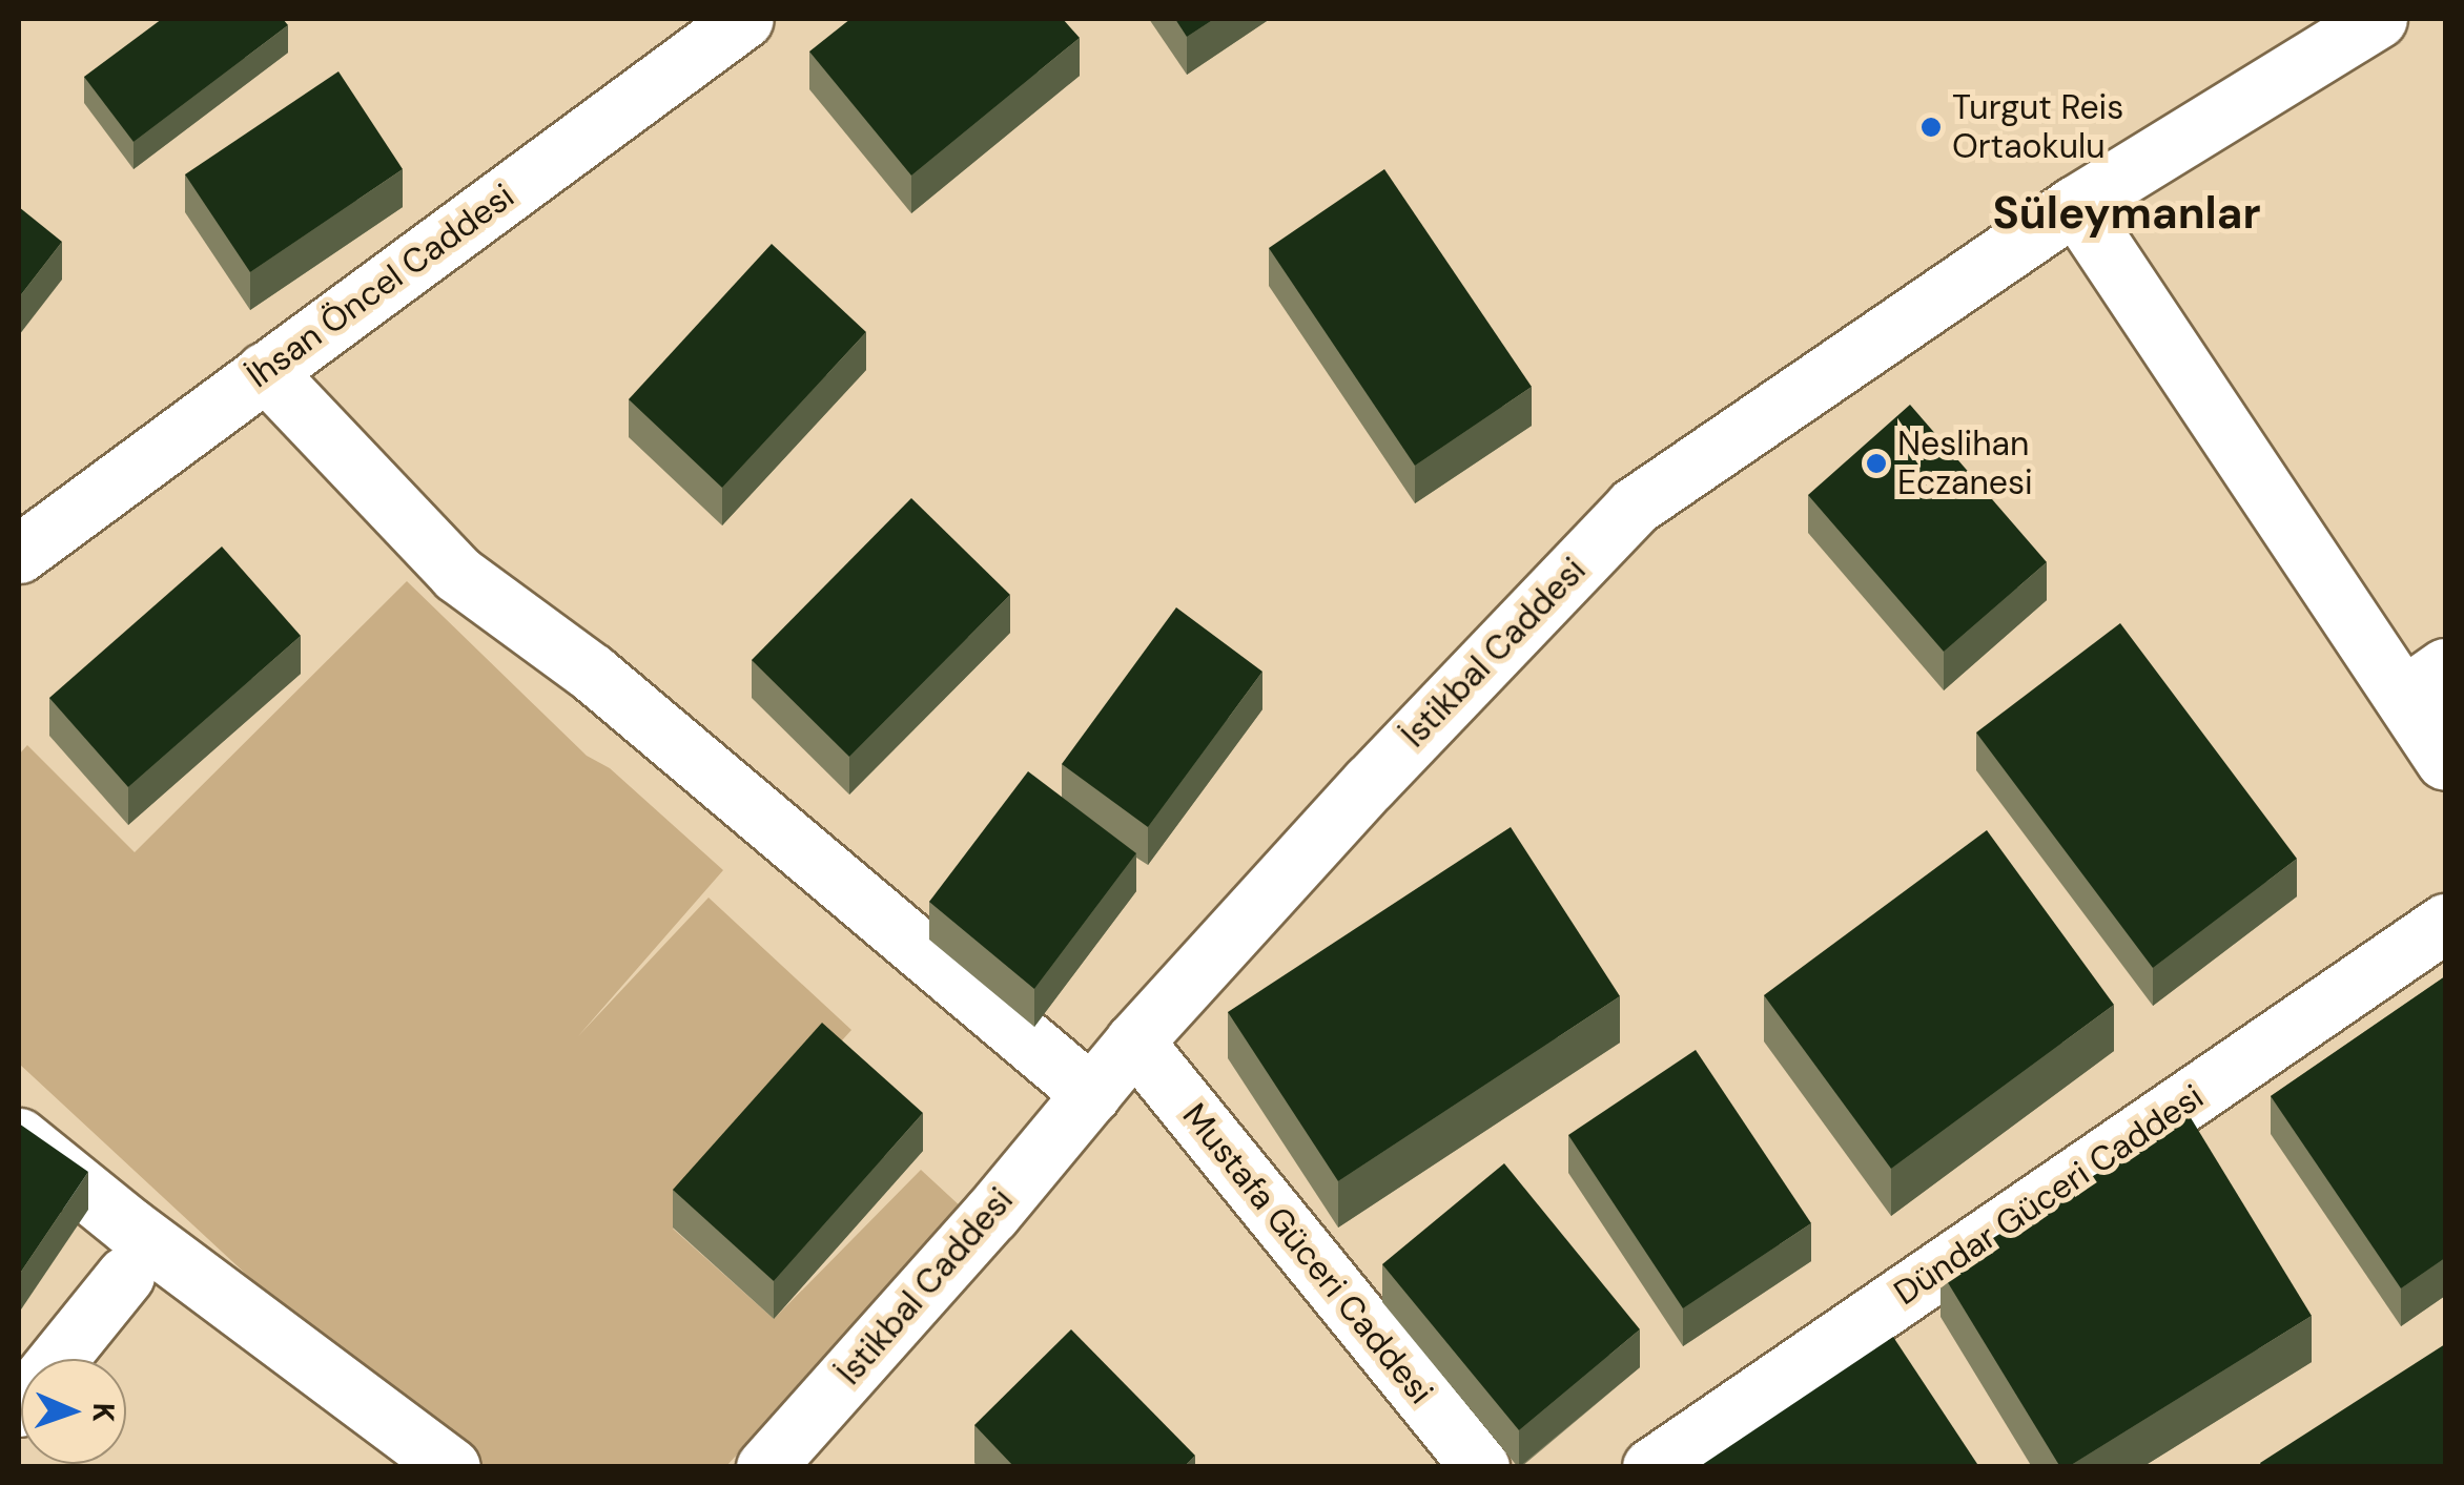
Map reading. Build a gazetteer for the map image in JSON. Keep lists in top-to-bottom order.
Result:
{
  "streets": {
    "street": [
      "İhsan Öncel Caddesi",
      "İstikbal Caddesi",
      "Dündar Güceri Caddesi",
      "Mustafa Güceri Caddesi"
    ]
  },
  "crossings": [
    ["İstikbal Caddesi", "Mustafa Güceri Caddesi"]
  ],
  "districts": ["Süleymanlar"],
  "places": ["Turgut Reis Ortaokulu", "Neslihan Eczanesi"],
  "north": "right"
}
